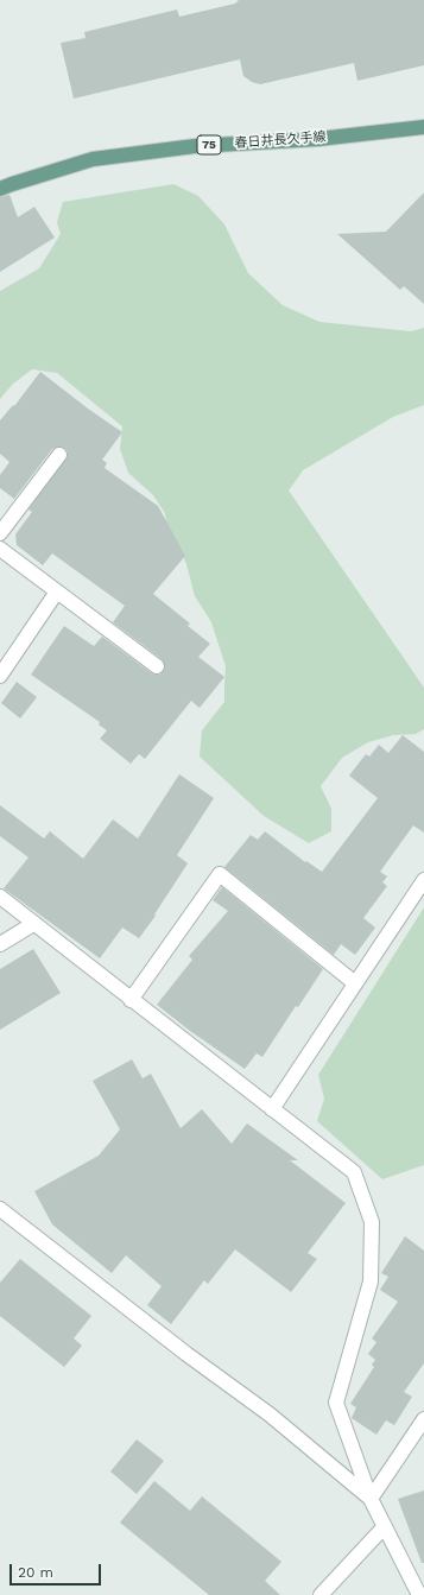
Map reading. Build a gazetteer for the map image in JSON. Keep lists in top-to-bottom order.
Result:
{
  "streets": {
    "main road": ["春日井長久手線", "75"]
  },
  "scale_bar": "20 m"
}
